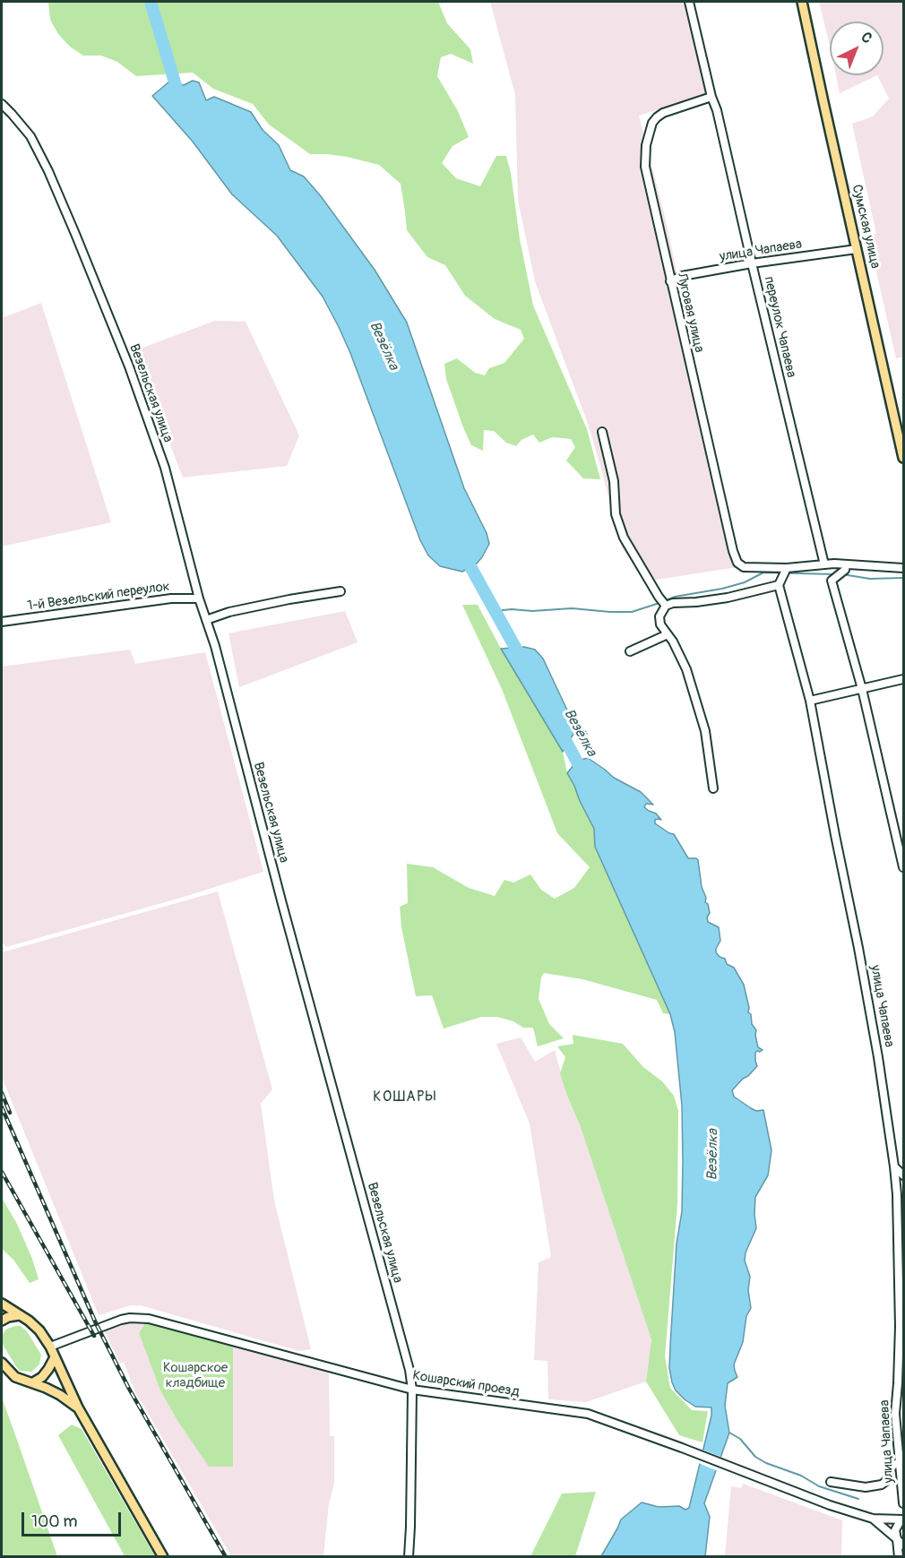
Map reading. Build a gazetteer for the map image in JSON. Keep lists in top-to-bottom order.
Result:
{
  "streets": {
    "main road": ["Сумская улица"],
    "street": [
      "улица Чапаева",
      "Луговая улица",
      "переулок Чапаева",
      "Везельская улица",
      "1-й Везельский переулок",
      "Кошарский проезд"
    ]
  },
  "crossings": [
    ["Сумская улица", "улица Чапаева"],
    ["улица Чапаева", "Луговая улица"],
    ["улица Чапаева", "переулок Чапаева"],
    ["Луговая улица", "переулок Чапаева"],
    ["Везельская улица", "1-й Везельский переулок"],
    ["Везельская улица", "Кошарский проезд"]
  ],
  "districts": ["КОШАРЫ"],
  "water": ["Везёлка"],
  "parks": ["Кошарское кладбище"],
  "scale_bar": "100 m",
  "north": "top right"
}
